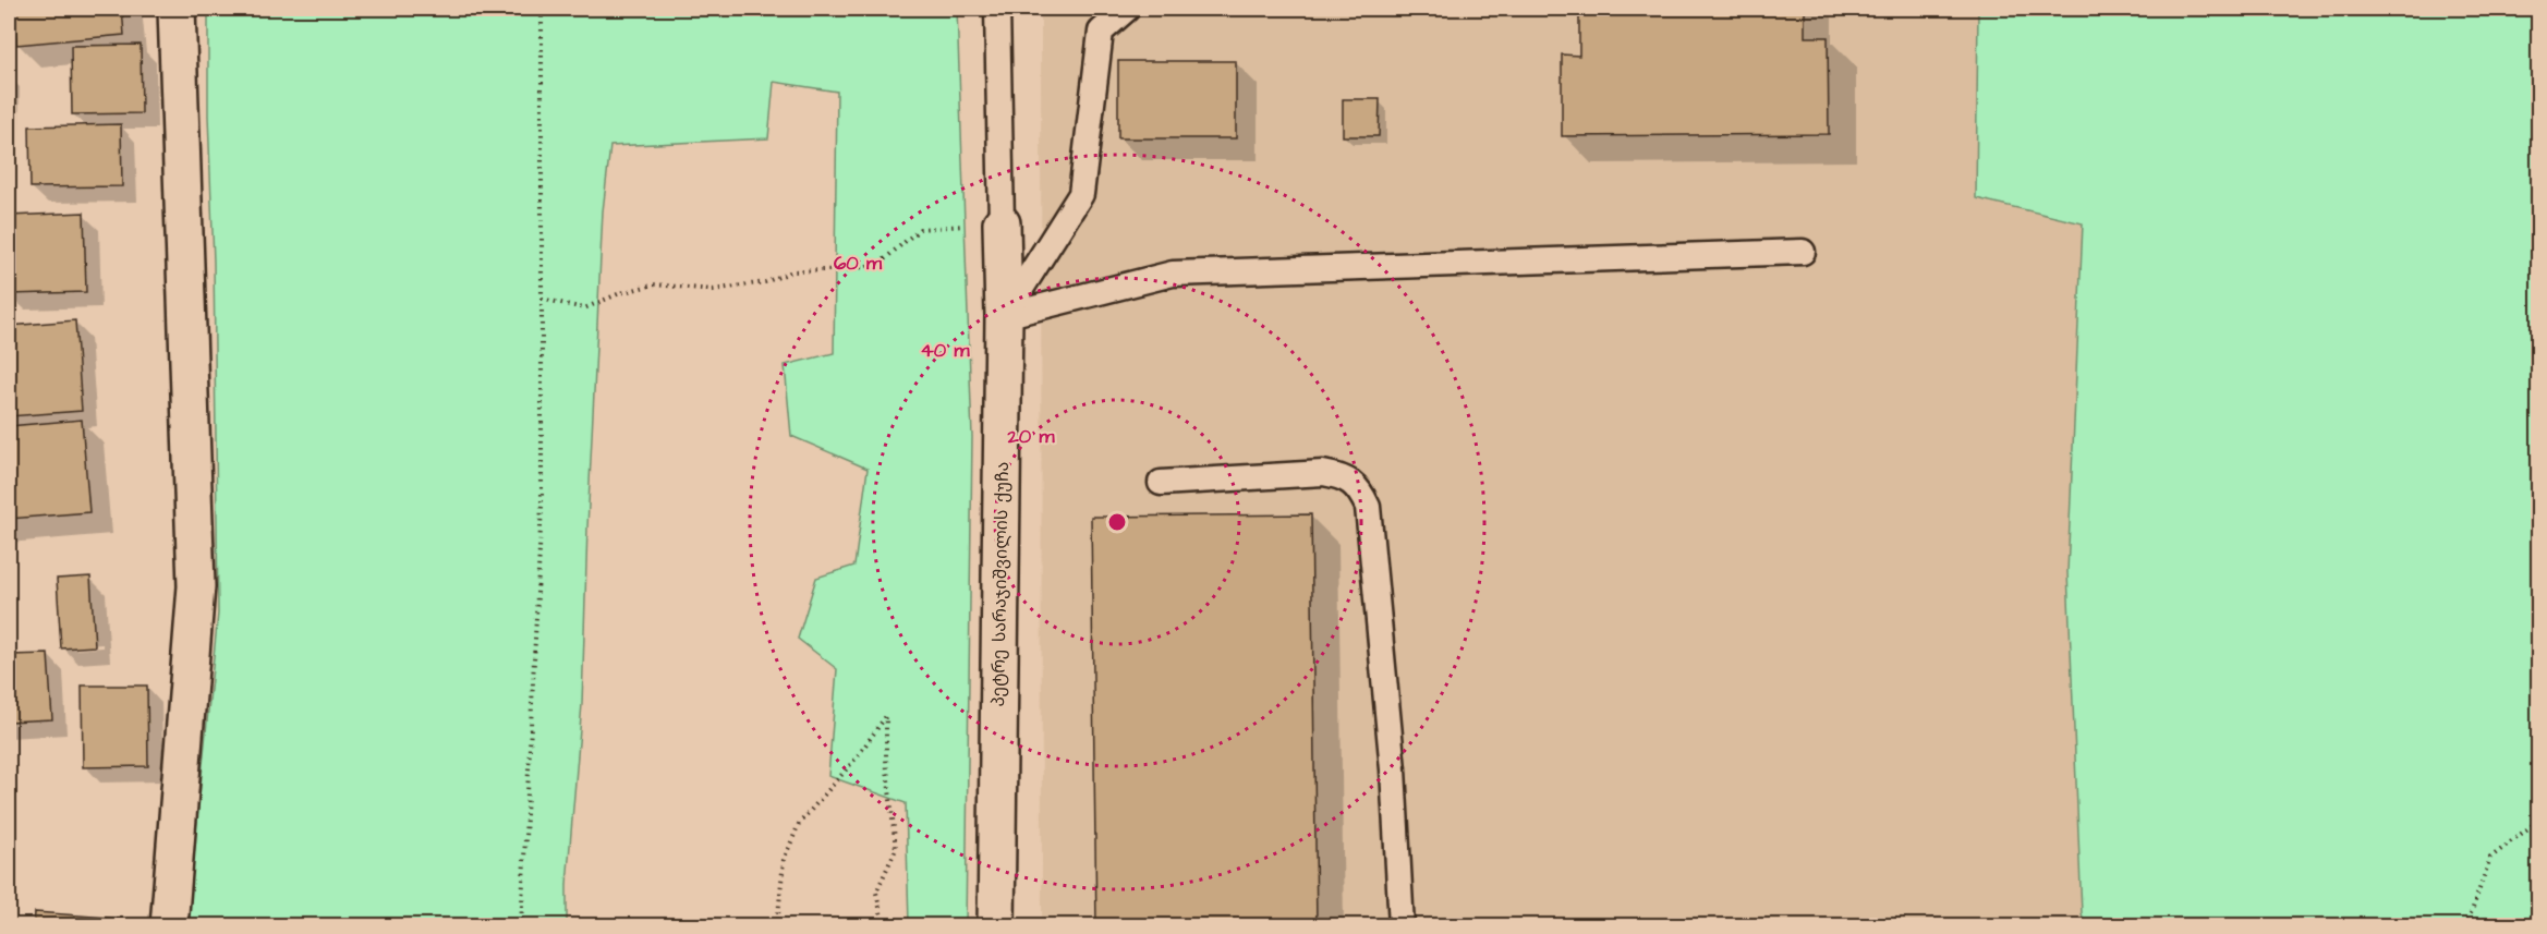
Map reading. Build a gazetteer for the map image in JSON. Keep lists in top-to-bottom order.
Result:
{
  "streets": {
    "street": ["პეტრე სარაჯიშვილის ქუჩა"]
  },
  "rings": ["60 m", "40 m", "20 m"]
}
